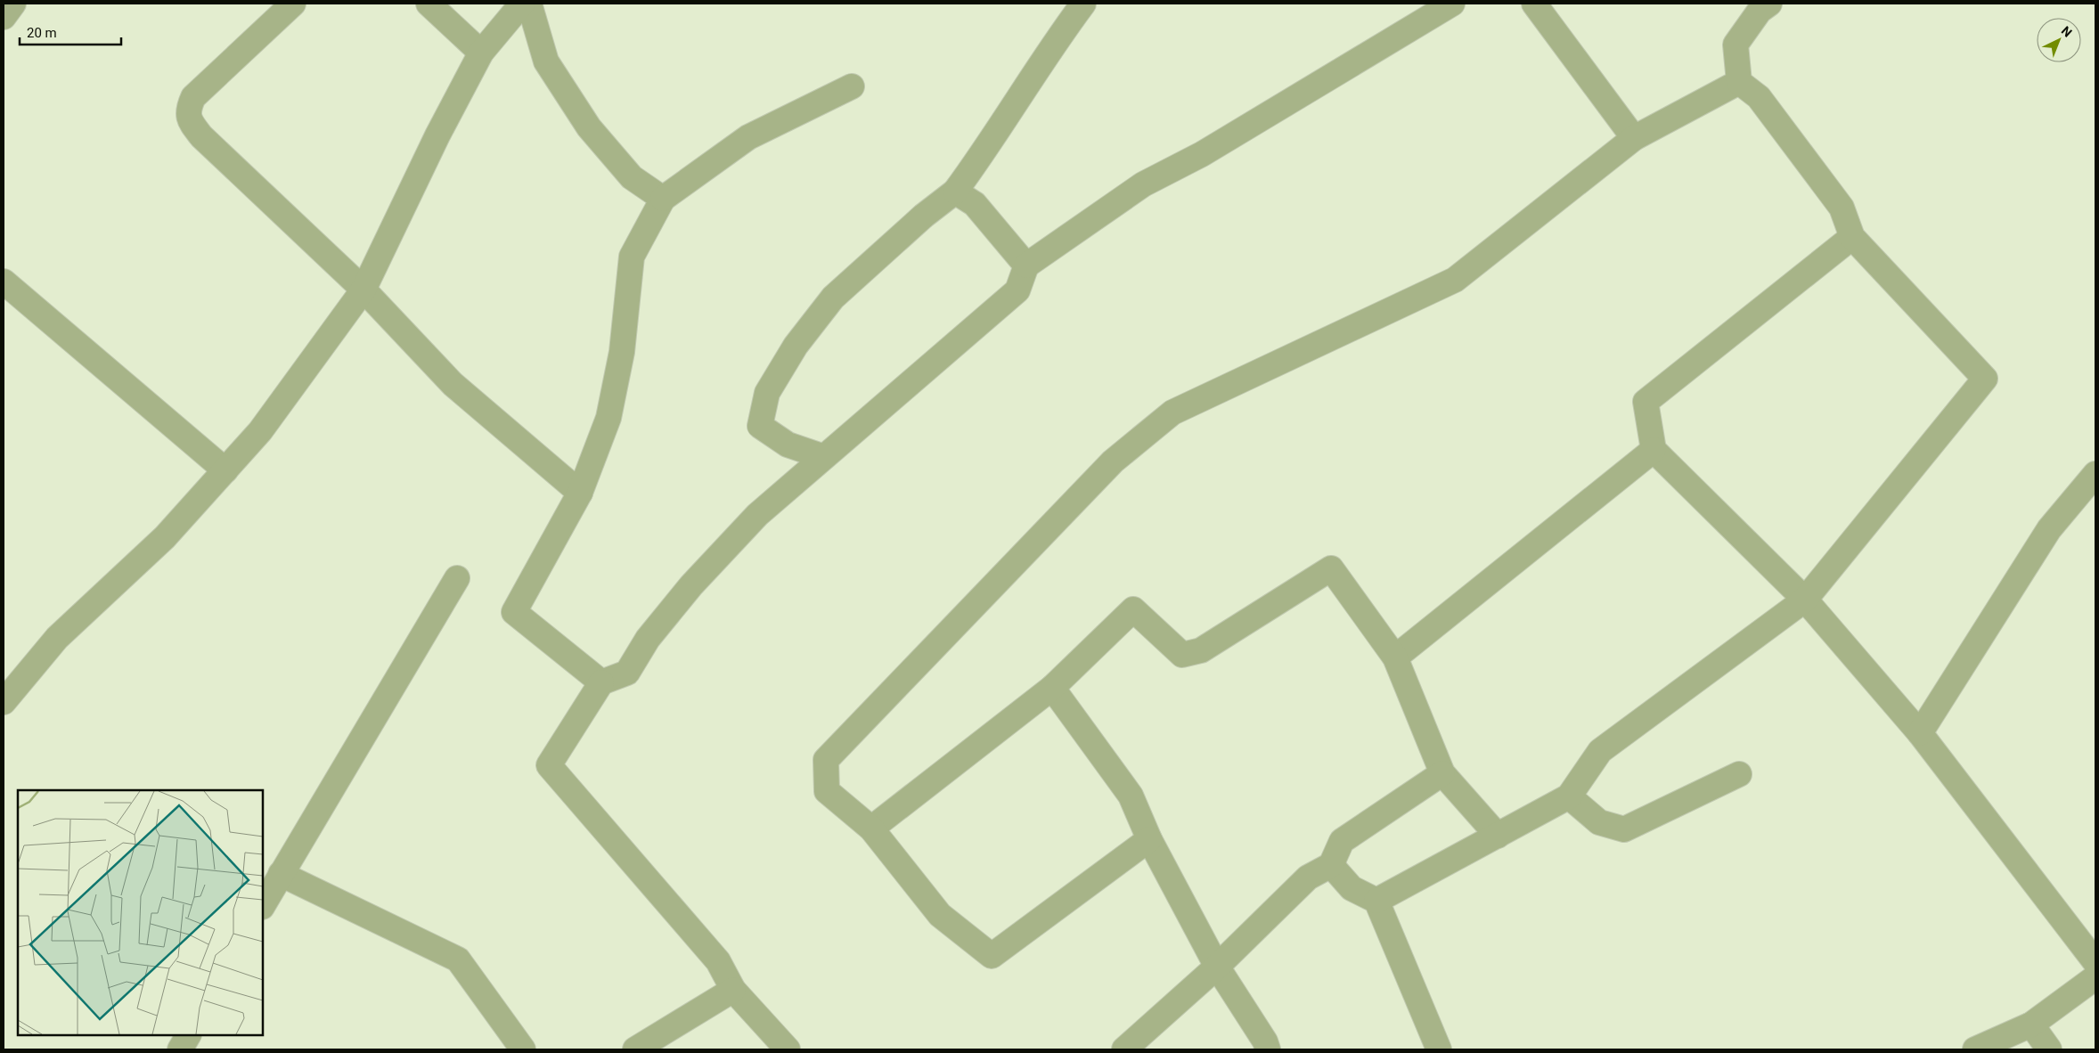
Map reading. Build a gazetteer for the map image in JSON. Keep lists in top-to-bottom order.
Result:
{
  "scale_bar": "20 m",
  "north": "top right"
}
